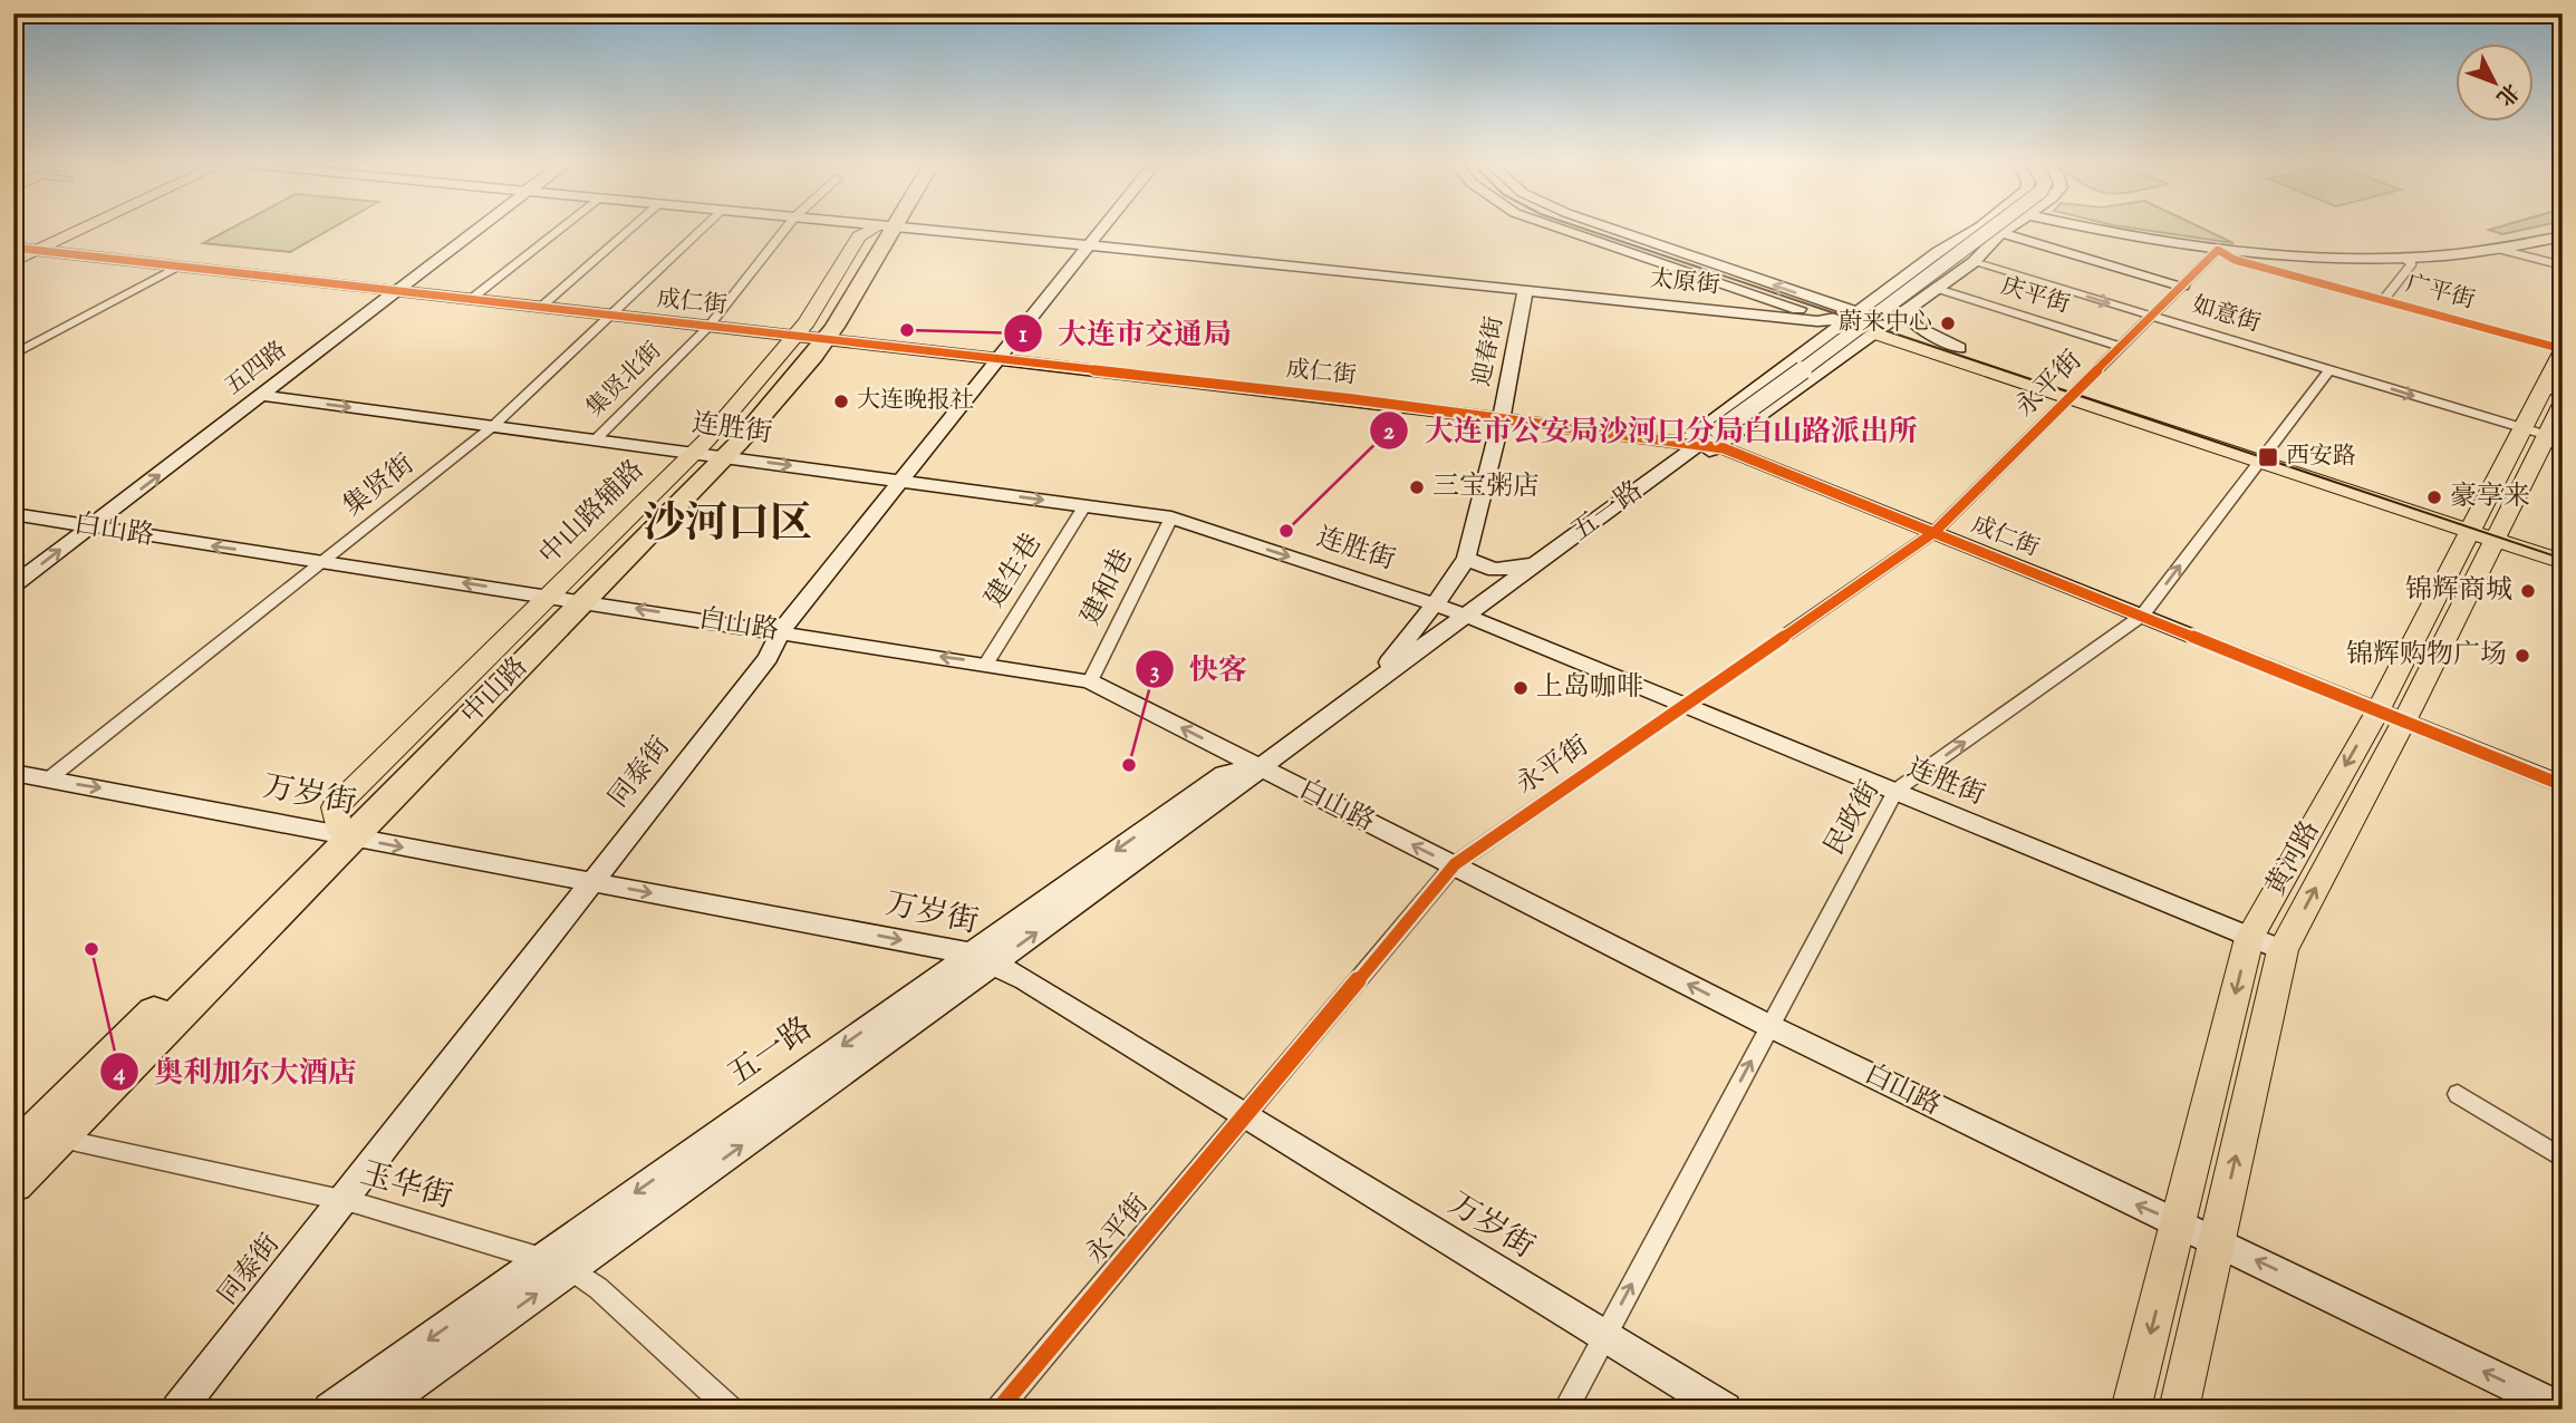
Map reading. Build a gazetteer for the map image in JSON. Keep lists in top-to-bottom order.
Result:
{
  "streets": {
    "highway": ["中山路"],
    "main road": ["黄河路"],
    "street": [
      "太原街",
      "广平街",
      "庆平街",
      "成仁街",
      "如意街",
      "迎春街",
      "五四路",
      "集贤北街",
      "永平街",
      "连胜街",
      "集贤街",
      "五一路",
      "白山路",
      "建生巷",
      "建和巷",
      "同泰街",
      "万岁街",
      "民政街",
      "玉华街"
    ]
  },
  "crossings": [
    ["太原街", "迎春街"],
    ["太原街", "同泰街"],
    ["广平街", "永平街"],
    ["广平街", "黄河路"],
    ["庆平街", "永平街"],
    ["成仁街", "迎春街"],
    ["成仁街", "五四路"],
    ["成仁街", "集贤北街"],
    ["成仁街", "永平街"],
    ["成仁街", "集贤街"],
    ["成仁街", "五一路"],
    ["成仁街", "中山路"],
    ["成仁街", "同泰街"],
    ["成仁街", "民政街"],
    ["成仁街", "黄河路"],
    ["如意街", "永平街"],
    ["如意街", "民政街"],
    ["如意街", "黄河路"],
    ["迎春街", "连胜街"],
    ["迎春街", "五一路"],
    ["五四路", "连胜街"],
    ["五四路", "白山路"],
    ["集贤北街", "连胜街"],
    ["永平街", "连胜街"],
    ["永平街", "白山路"],
    ["永平街", "万岁街"],
    ["连胜街", "集贤街"],
    ["连胜街", "五一路"],
    ["连胜街", "建生巷"],
    ["连胜街", "建和巷"],
    ["连胜街", "中山路"],
    ["连胜街", "同泰街"],
    ["连胜街", "民政街"],
    ["连胜街", "黄河路"],
    ["集贤街", "白山路"],
    ["集贤街", "万岁街"],
    ["五一路", "白山路"],
    ["五一路", "万岁街"],
    ["五一路", "玉华街"],
    ["白山路", "建生巷"],
    ["白山路", "建和巷"],
    ["白山路", "中山路"],
    ["白山路", "同泰街"],
    ["白山路", "民政街"],
    ["白山路", "黄河路"],
    ["中山路", "万岁街"],
    ["中山路", "玉华街"],
    ["同泰街", "万岁街"],
    ["同泰街", "玉华街"],
    ["万岁街", "民政街"]
  ],
  "one_way": [
    "连胜街",
    "白山路",
    "万岁街",
    "民政街"
  ],
  "districts": ["沙河口区"],
  "places": {
    "other": [
      "蔚来中心",
      "大连市交通局",
      "大连晚报社",
      "三宝粥店",
      "豪享来",
      "大连市公安局沙河口分局白山路派出所",
      "锦辉商城",
      "锦辉购物广场",
      "上岛咖啡",
      "快客",
      "奥利加尔大酒店"
    ],
    "transit": ["西安路"]
  },
  "north": "bottom right"
}
